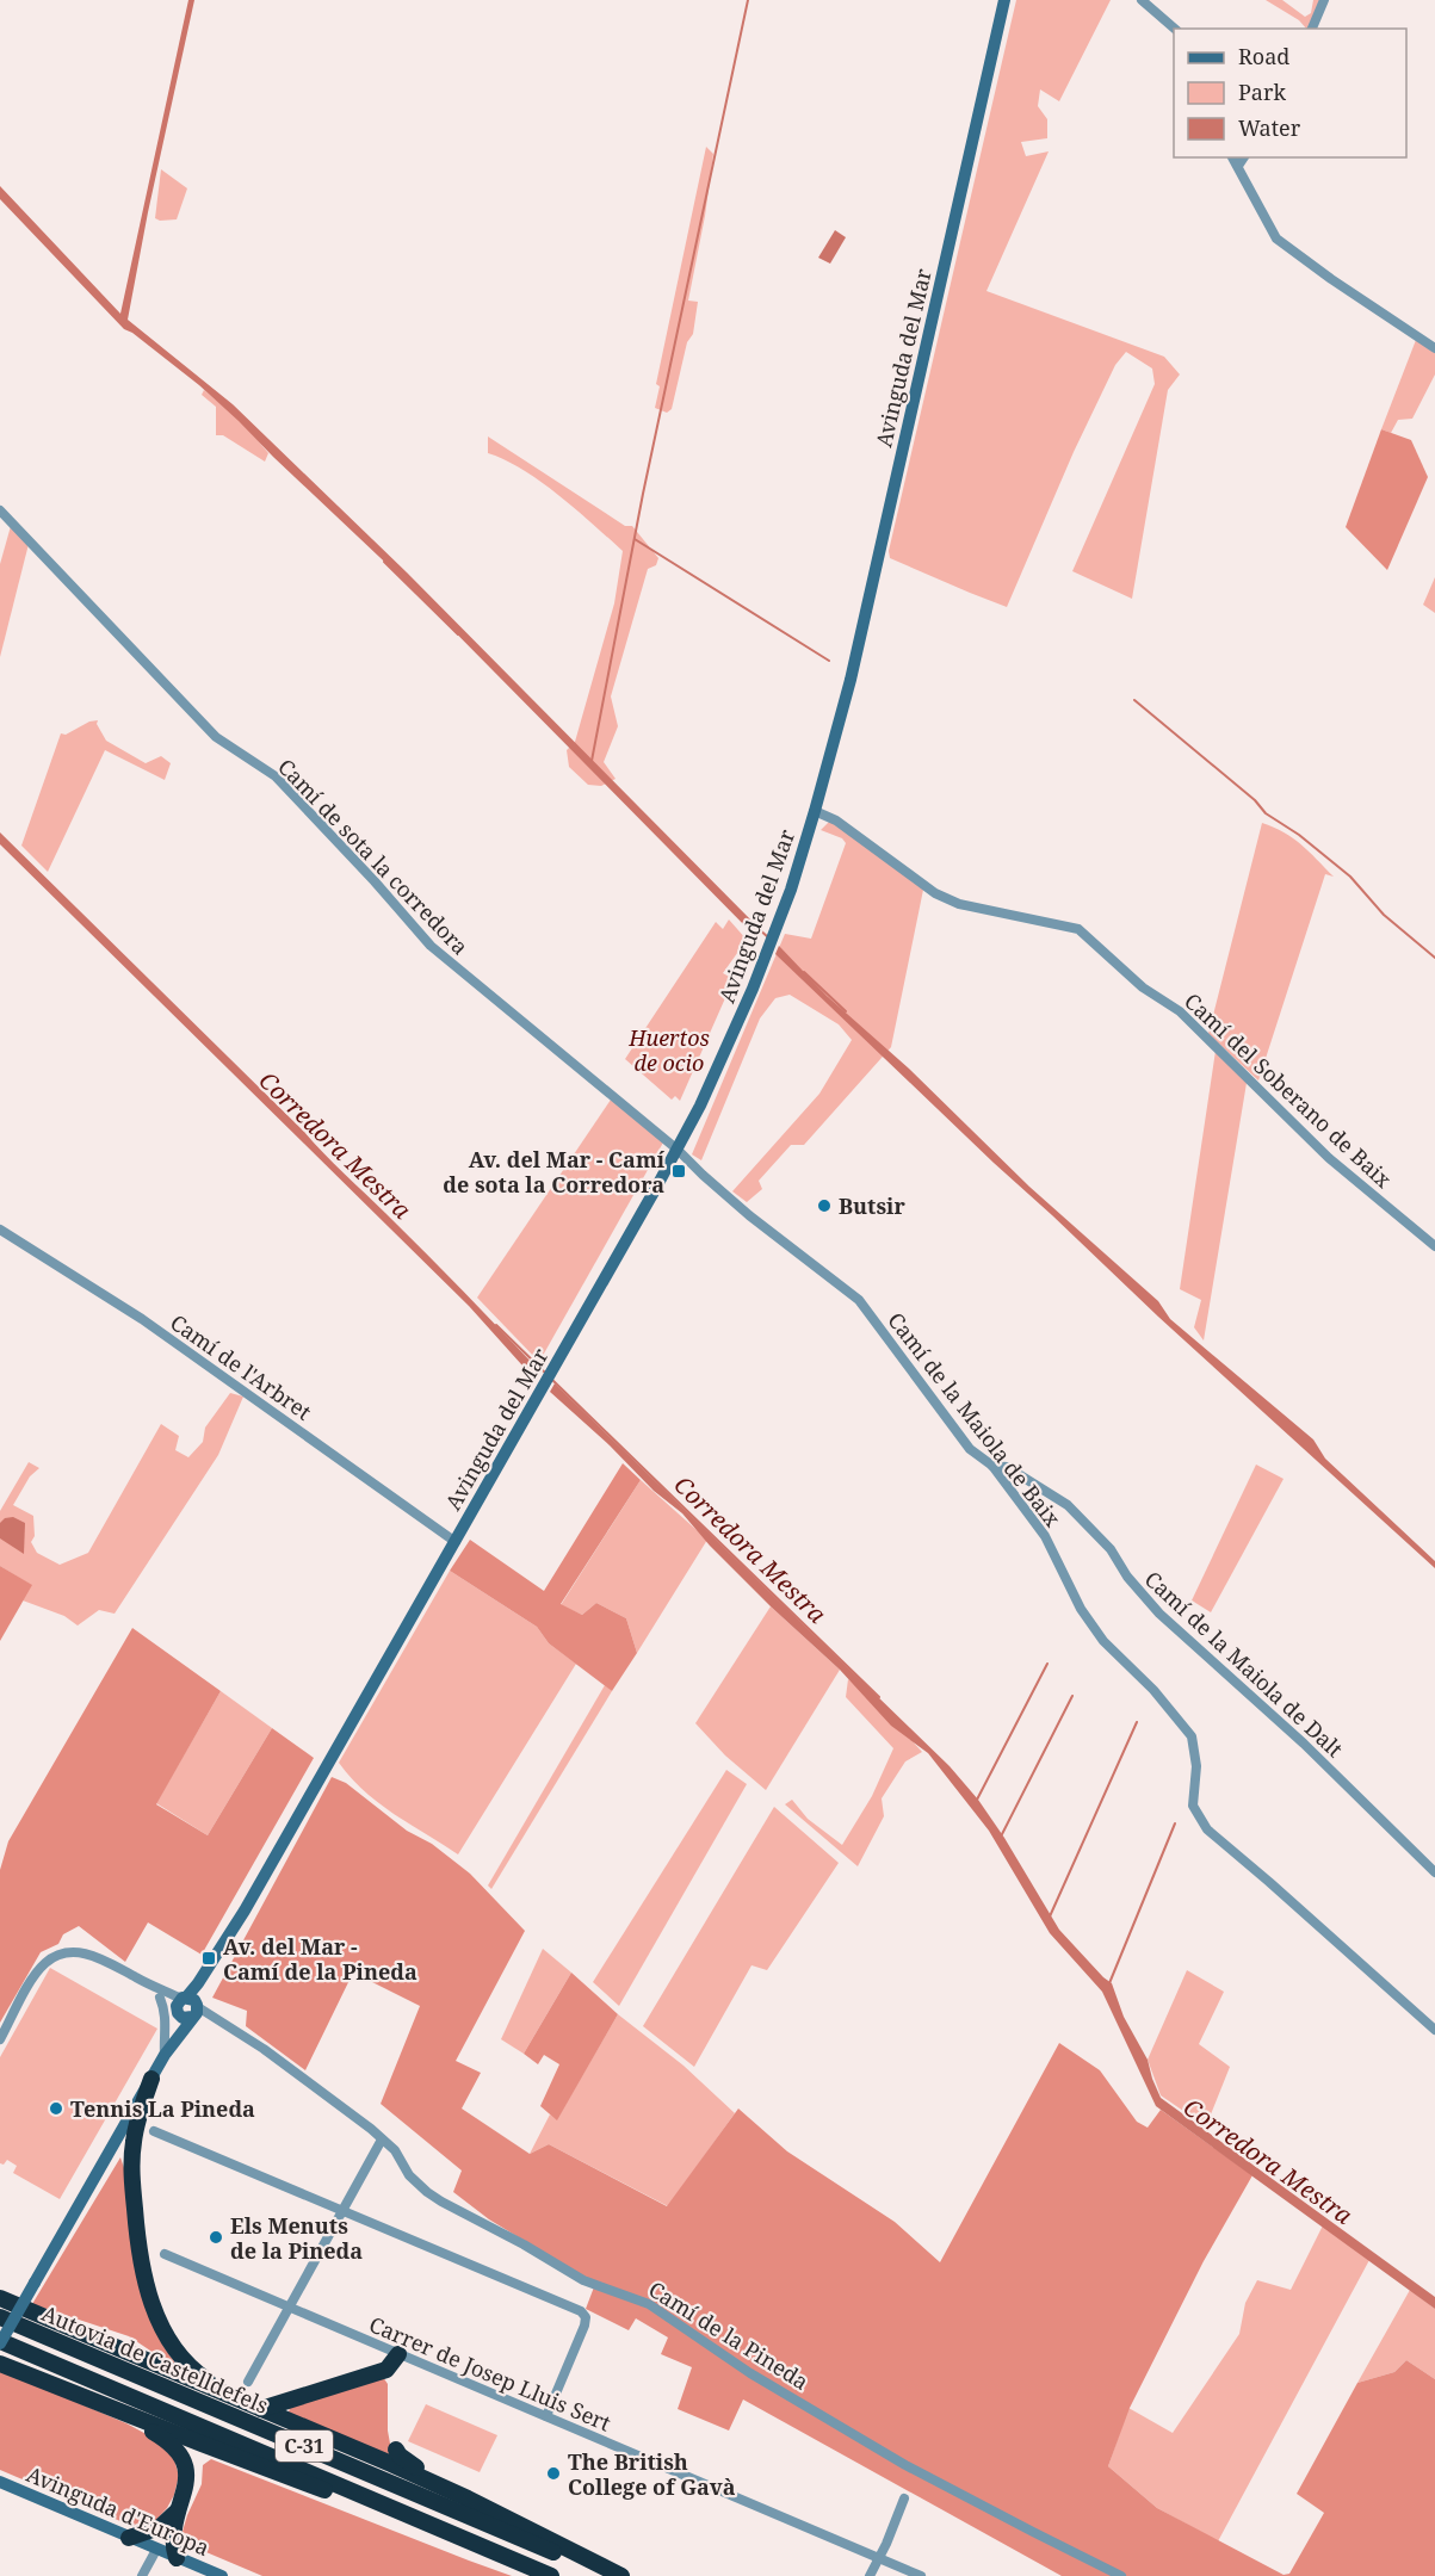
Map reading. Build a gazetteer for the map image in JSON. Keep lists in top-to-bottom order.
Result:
{
  "streets": {
    "highway": ["Autovia de Castelldefels", "C-31"],
    "street": [
      "Avinguda del Mar",
      "Camí de sota la corredora",
      "Camí del Soberano de Baix",
      "Camí de l'Arbret",
      "Camí de la Maiola de Baix",
      "Camí de la Maiola de Dalt",
      "Camí de la Pineda",
      "Carrer de Josep Lluis Sert",
      "Avinguda d'Europa"
    ]
  },
  "crossings": [
    ["Avinguda del Mar", "Camí de sota la corredora"],
    ["Avinguda del Mar", "Camí del Soberano de Baix"],
    ["Avinguda del Mar", "Camí de l'Arbret"],
    ["Avinguda del Mar", "Camí de la Maiola de Baix"],
    ["Avinguda del Mar", "Camí de la Pineda"],
    ["Avinguda del Mar", "Autovia de Castelldefels"],
    ["Camí de sota la corredora", "Camí de la Maiola de Baix"],
    ["Camí de la Maiola de Baix", "Camí de la Maiola de Dalt"]
  ],
  "water": ["Corredora Mestra"],
  "parks": ["Huertos de ocio"],
  "places": {
    "transit": ["Av. del Mar - Camí de sota la Corredora", "Av. del Mar - Camí de la Pineda"],
    "other": [
      "Butsir",
      "Tennis La Pineda",
      "Els Menuts de la Pineda",
      "The British College of Gavà"
    ]
  },
  "legend": ["Road", "Park", "Water"]
}
